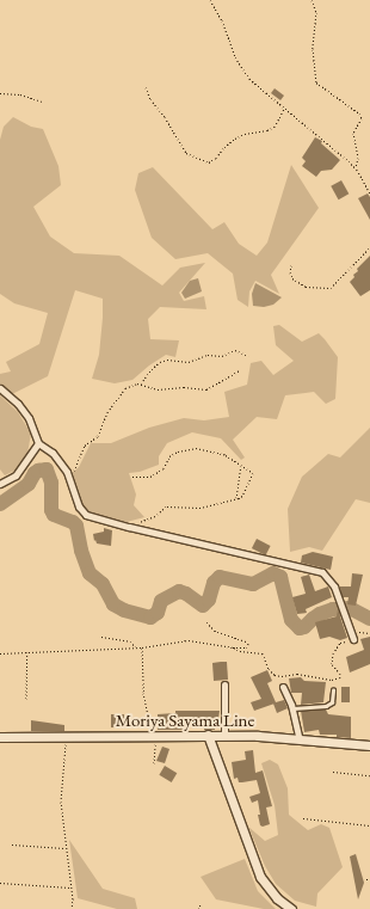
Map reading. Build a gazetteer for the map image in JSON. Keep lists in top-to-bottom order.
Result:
{
  "streets": {
    "main road": ["Moriya Sayama Line"]
  }
}
